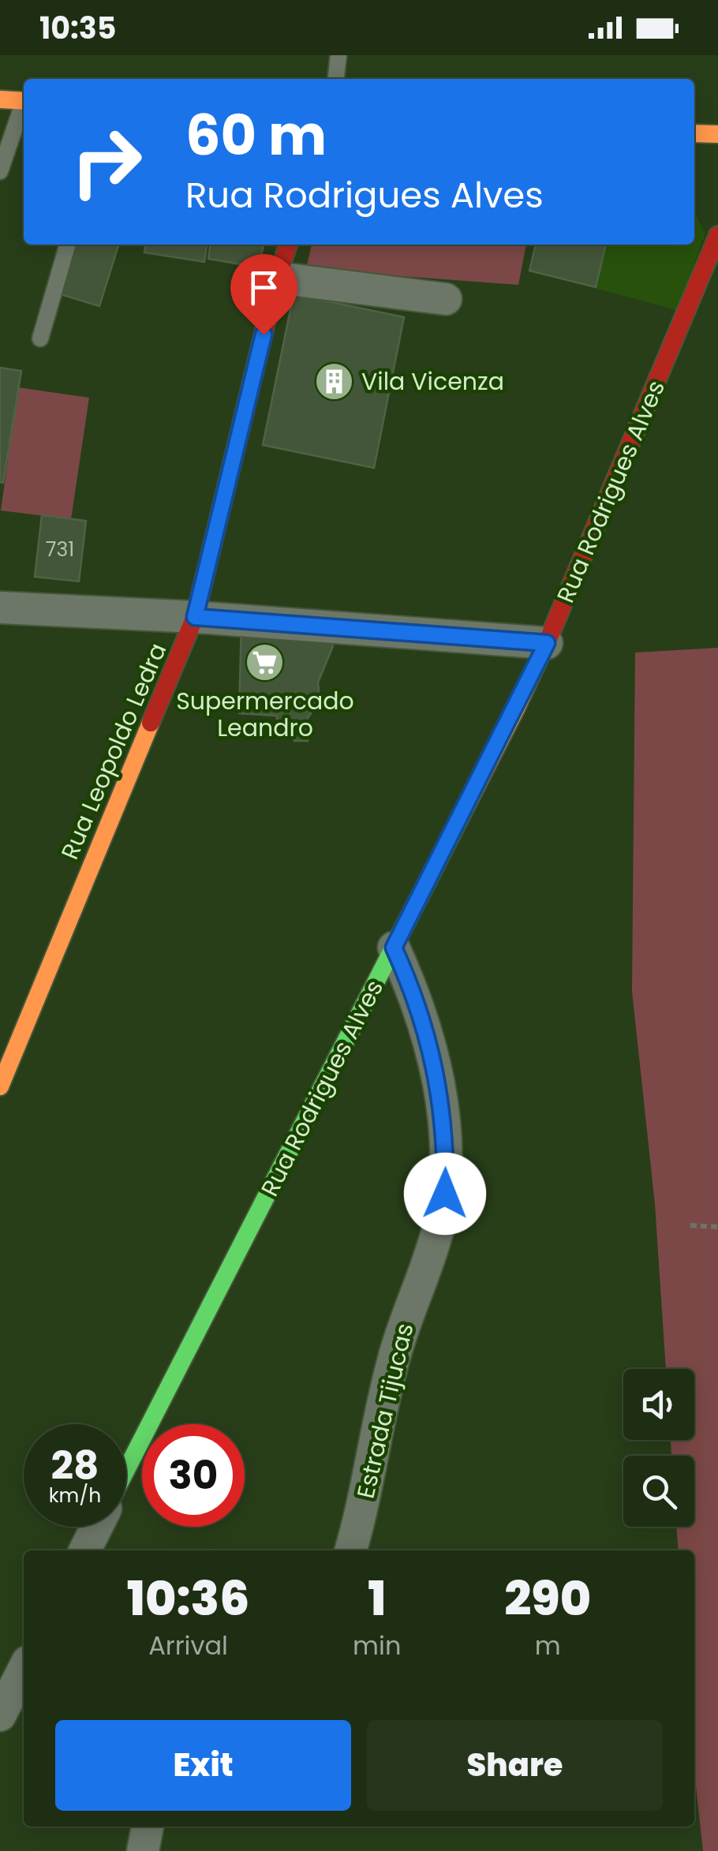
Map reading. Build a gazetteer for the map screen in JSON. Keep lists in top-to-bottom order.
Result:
{
  "streets": {
    "street": ["Rua Rodrigues Alves", "Rua Leopoldo Ledra", "Estrada Tijucas"]
  },
  "crossings": [
    ["Rua Rodrigues Alves", "Estrada Tijucas"]
  ],
  "places": {
    "building": ["Vila Vicenza"],
    "supermarket": ["Supermercado Leandro"]
  },
  "house_numbers": ["731"],
  "page": {
    "status": "10:35",
    "turn": ["60 m", "Rua Rodrigues Alves"],
    "speed": "28 km/h",
    "limit": "30",
    "eta": [
      "10:36",
      "Arrival",
      "1",
      "min",
      "290",
      "m"
    ],
    "buttons": ["Exit", "Share"]
  }
}
